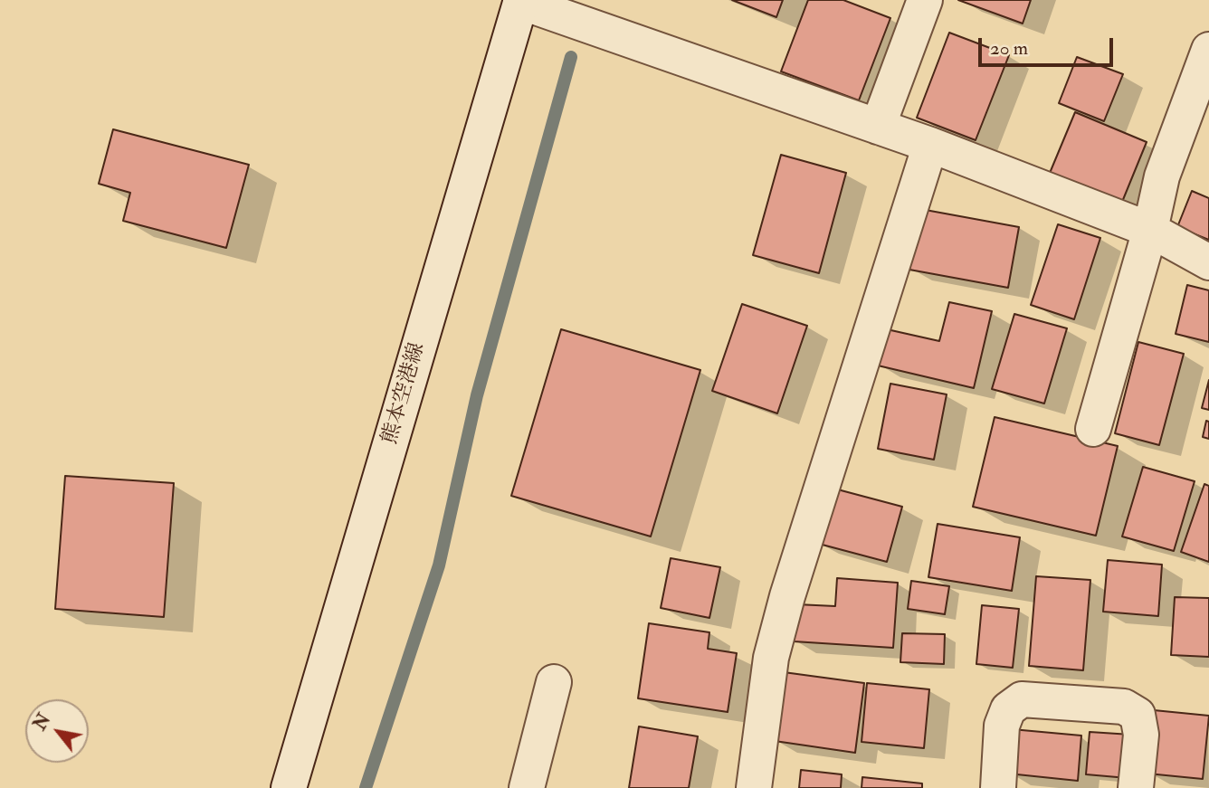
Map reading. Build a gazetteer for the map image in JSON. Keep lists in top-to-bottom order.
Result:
{
  "streets": {
    "street": ["熊本空港線"]
  },
  "scale_bar": "20 m",
  "north": "top left"
}
